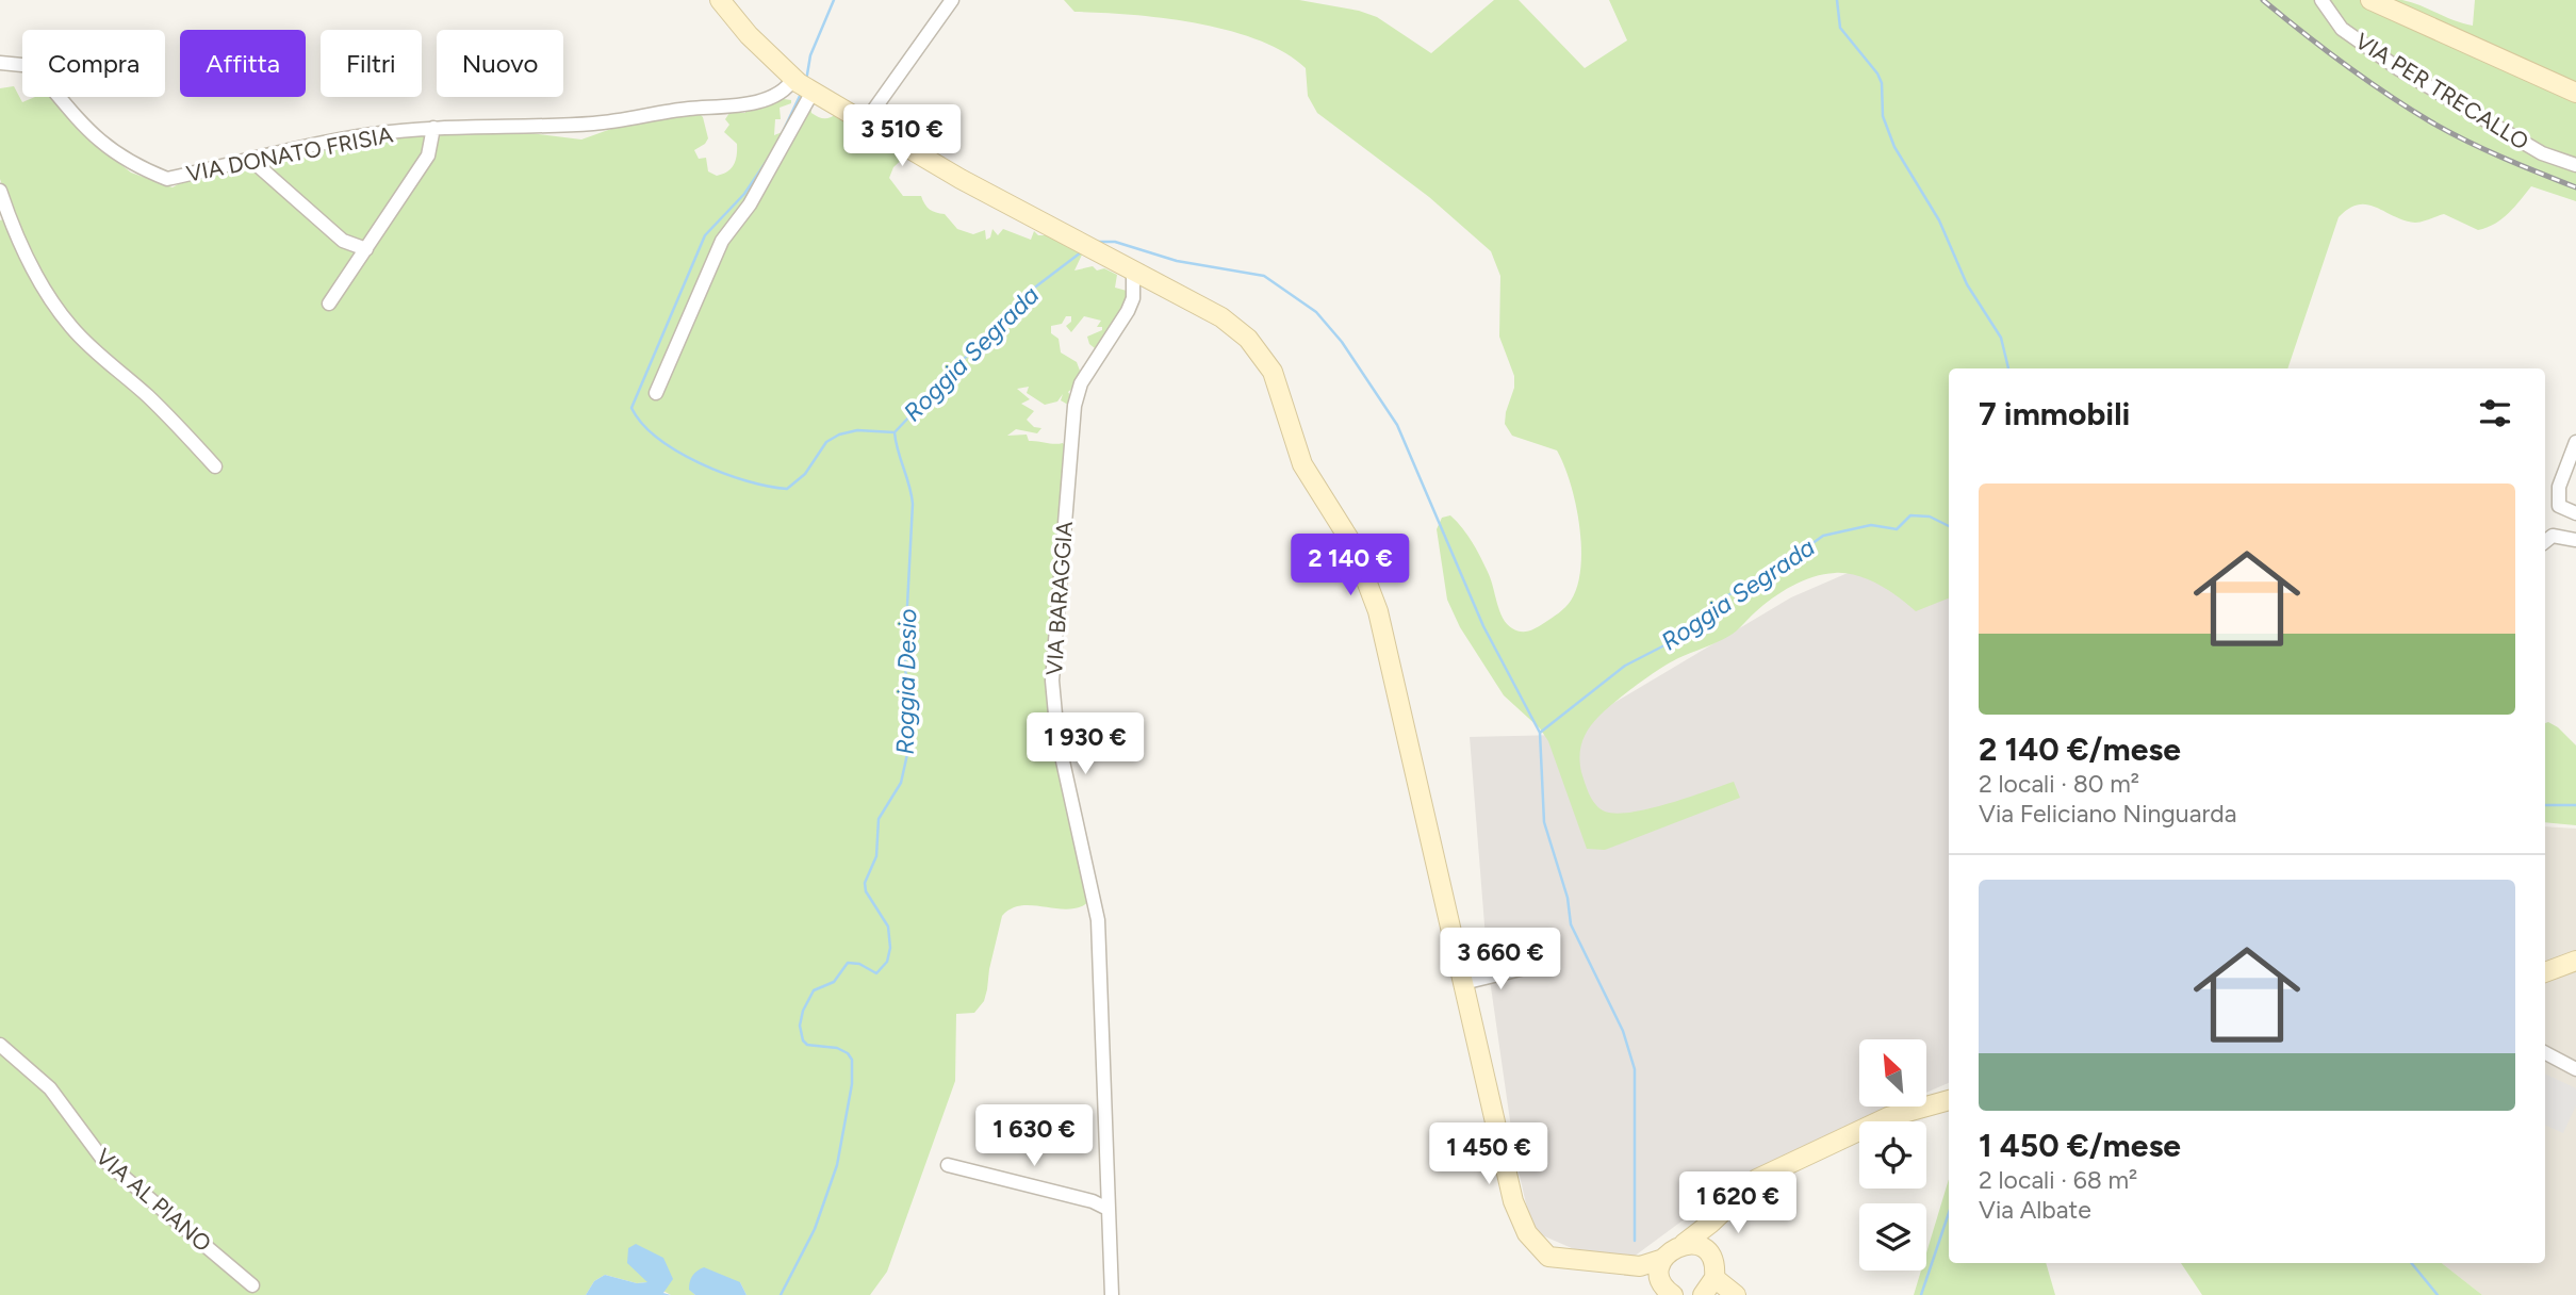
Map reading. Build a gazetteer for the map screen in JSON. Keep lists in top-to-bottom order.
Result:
{
  "streets": {
    "street": [
      "VIA PER TRECALLO",
      "VIA DONATO FRISIA",
      "VIA BARAGGIA",
      "VIA AL PIANO"
    ]
  },
  "water": ["Roggia Segrada", "Roggia Desio"],
  "north": "top left",
  "page": {
    "chip": [
      "Compra",
      "Affitta",
      "Filtri",
      "Nuovo"
    ],
    "price": [
      "3 510 €",
      "2 140 €",
      "1 930 €",
      "3 660 €",
      "1 630 €",
      "1 450 €",
      "1 620 €"
    ],
    "heading": "7 immobili",
    "list": [
      {
        "name": "2 140 €/mese",
        "note": "2 locali · 80 m² · Via Feliciano Ninguarda"
      },
      {
        "name": "1 450 €/mese",
        "note": "2 locali · 68 m² · Via Albate"
      }
    ]
  }
}
